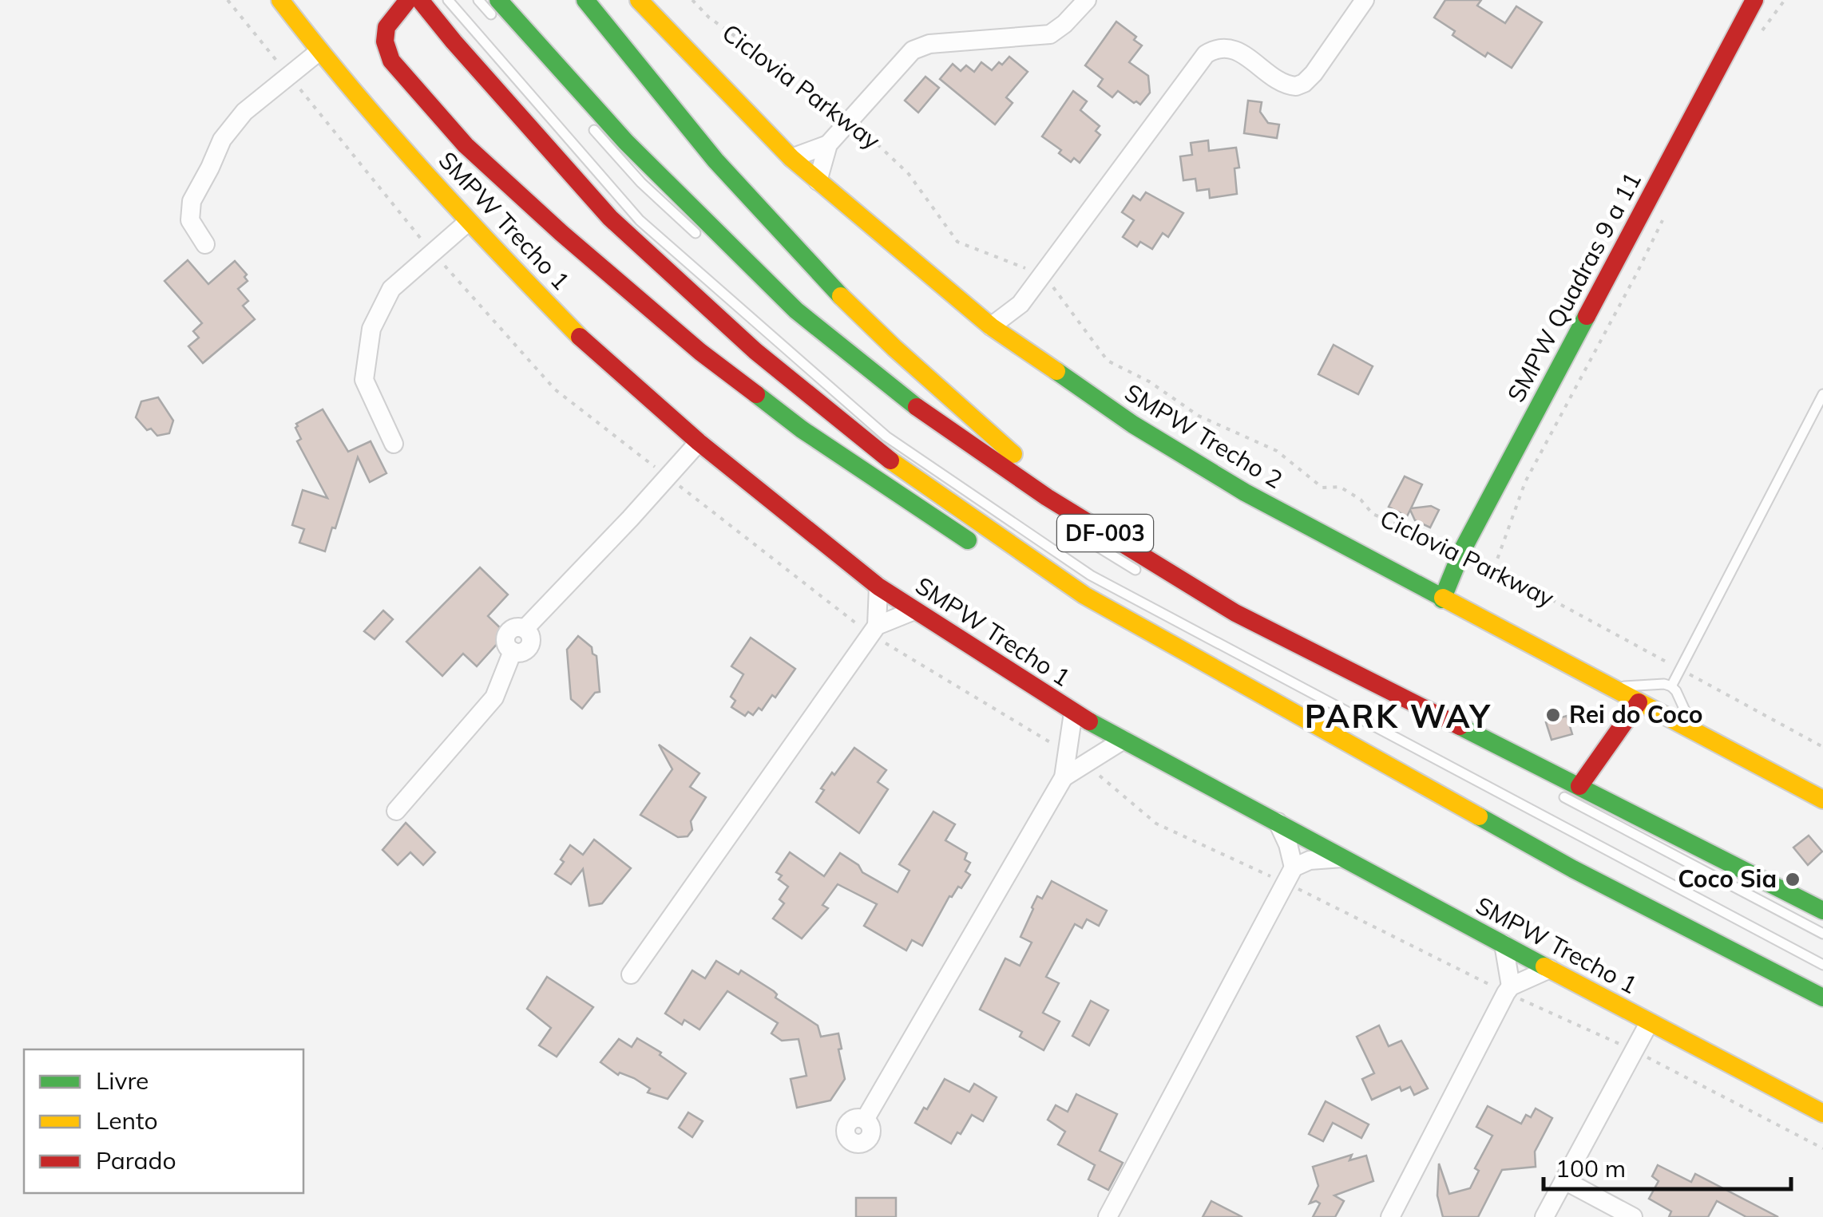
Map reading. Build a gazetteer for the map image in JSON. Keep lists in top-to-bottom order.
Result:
{
  "streets": {
    "main road": [
      "SMPW Trecho 1",
      "SMPW Quadras 9 a 11",
      "SMPW Trecho 2",
      "DF-003"
    ],
    "path": ["Ciclovia Parkway"]
  },
  "crossings": [
    ["Ciclovia Parkway", "SMPW Quadras 9 a 11"],
    ["SMPW Quadras 9 a 11", "SMPW Trecho 2"]
  ],
  "districts": ["PARK WAY"],
  "places": ["Rei do Coco", "Coco Sia"],
  "legend": ["Livre", "Lento", "Parado"],
  "scale_bar": "100 m"
}
